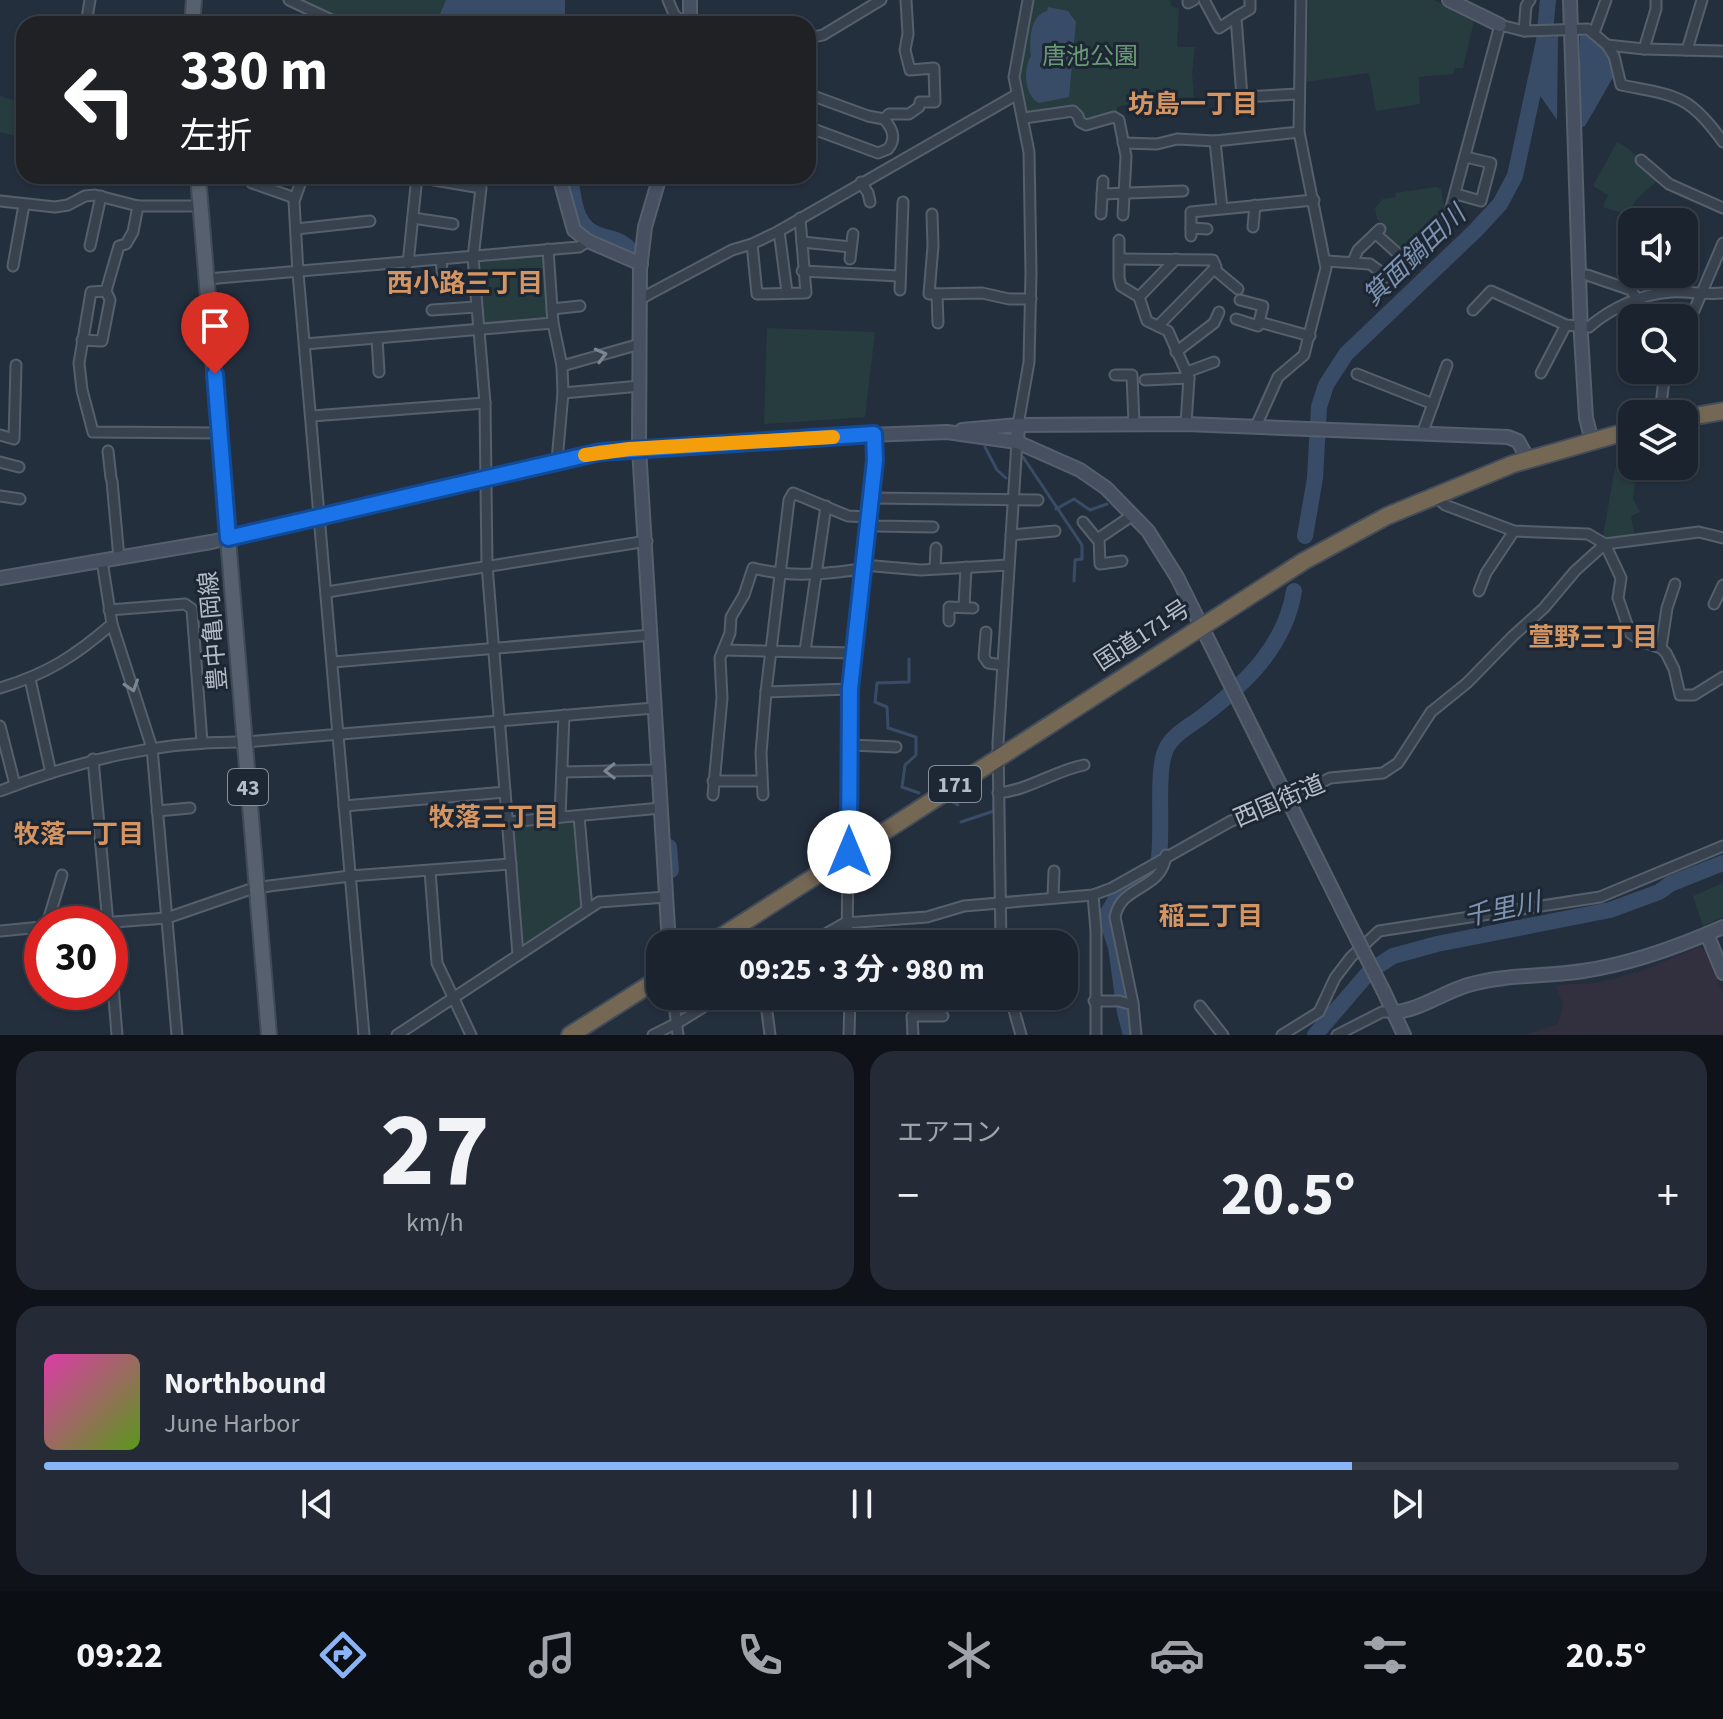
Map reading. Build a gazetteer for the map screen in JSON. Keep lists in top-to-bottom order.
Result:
{
  "streets": {
    "highway": ["国道171号", "171"],
    "main road": ["豊中亀岡線", "43"],
    "street": ["西国街道"]
  },
  "districts": [
    "坊島一丁目",
    "西小路三丁目",
    "萱野三丁目",
    "牧落三丁目",
    "牧落一丁目",
    "稲三丁目"
  ],
  "water": ["箕面鍋田川", "千里川"],
  "parks": ["唐池公園"],
  "page": {
    "turn": ["330 m", "左折"],
    "limit": "30",
    "trip": "09:25 · 3 分 · 980 m",
    "tile": [
      ["27", "km/h"],
      "エアコン"
    ],
    "heat": ["−", "20.5°", "+"],
    "song": ["Northbound", "June Harbor"],
    "tabs": ["09:22", "20.5°"]
  }
}
